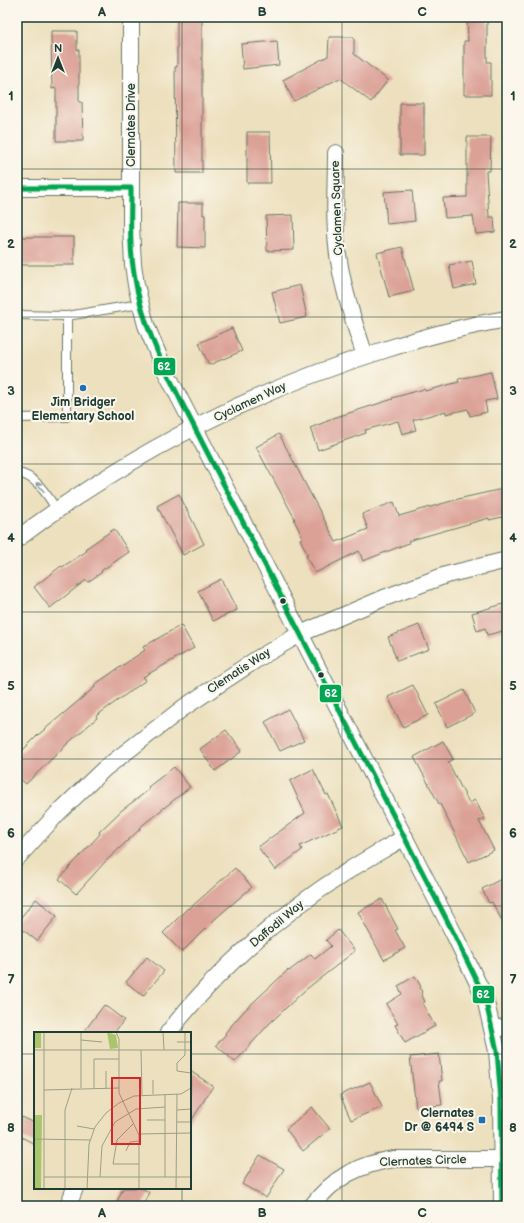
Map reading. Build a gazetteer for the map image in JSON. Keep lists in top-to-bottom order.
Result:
{
  "streets": {
    "street": [
      "Clernates Drive",
      "Cyclamen Square",
      "Cyclamen Way",
      "Clematis Way",
      "Daffodil Way",
      "Clernates Circle"
    ]
  },
  "crossings": [
    ["Clernates Drive", "Cyclamen Way"],
    ["Clernates Drive", "Clematis Way"],
    ["Clernates Drive", "Daffodil Way"],
    ["Clernates Drive", "Clernates Circle"],
    ["Cyclamen Square", "Cyclamen Way"]
  ],
  "places": {
    "other": ["Jim Bridger Elementary School"],
    "transit": ["Clernates Dr @ 6494 S"]
  },
  "lines": ["transit line 62"],
  "north": "top",
  "grid": {
    "columns": ["A", "B", "C"],
    "rows": [
      "1",
      "2",
      "3",
      "4",
      "5",
      "6",
      "7",
      "8"
    ]
  }
}
